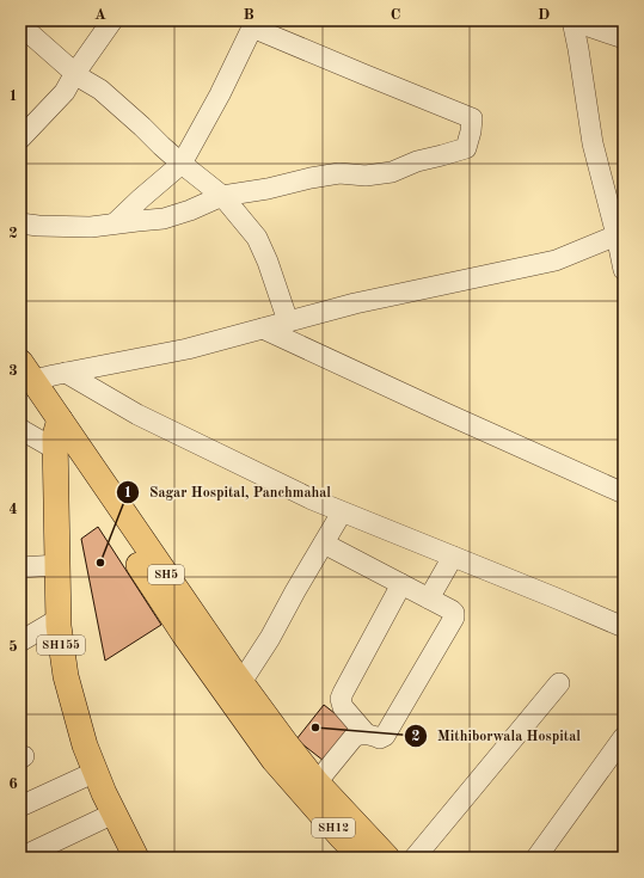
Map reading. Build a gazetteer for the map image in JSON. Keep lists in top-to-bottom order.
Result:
{
  "streets": {
    "main road": ["SH5", "SH155", "SH12"]
  },
  "crossings": [
    ["SH5", "SH155"],
    ["SH5", "SH12"],
    ["SH155", "SH12"]
  ],
  "places": ["Sagar Hospital, Panchmahal", "Mithiborwala Hospital"],
  "grid": {
    "columns": [
      "A",
      "B",
      "C",
      "D"
    ],
    "rows": [
      "1",
      "2",
      "3",
      "4",
      "5",
      "6"
    ]
  }
}
